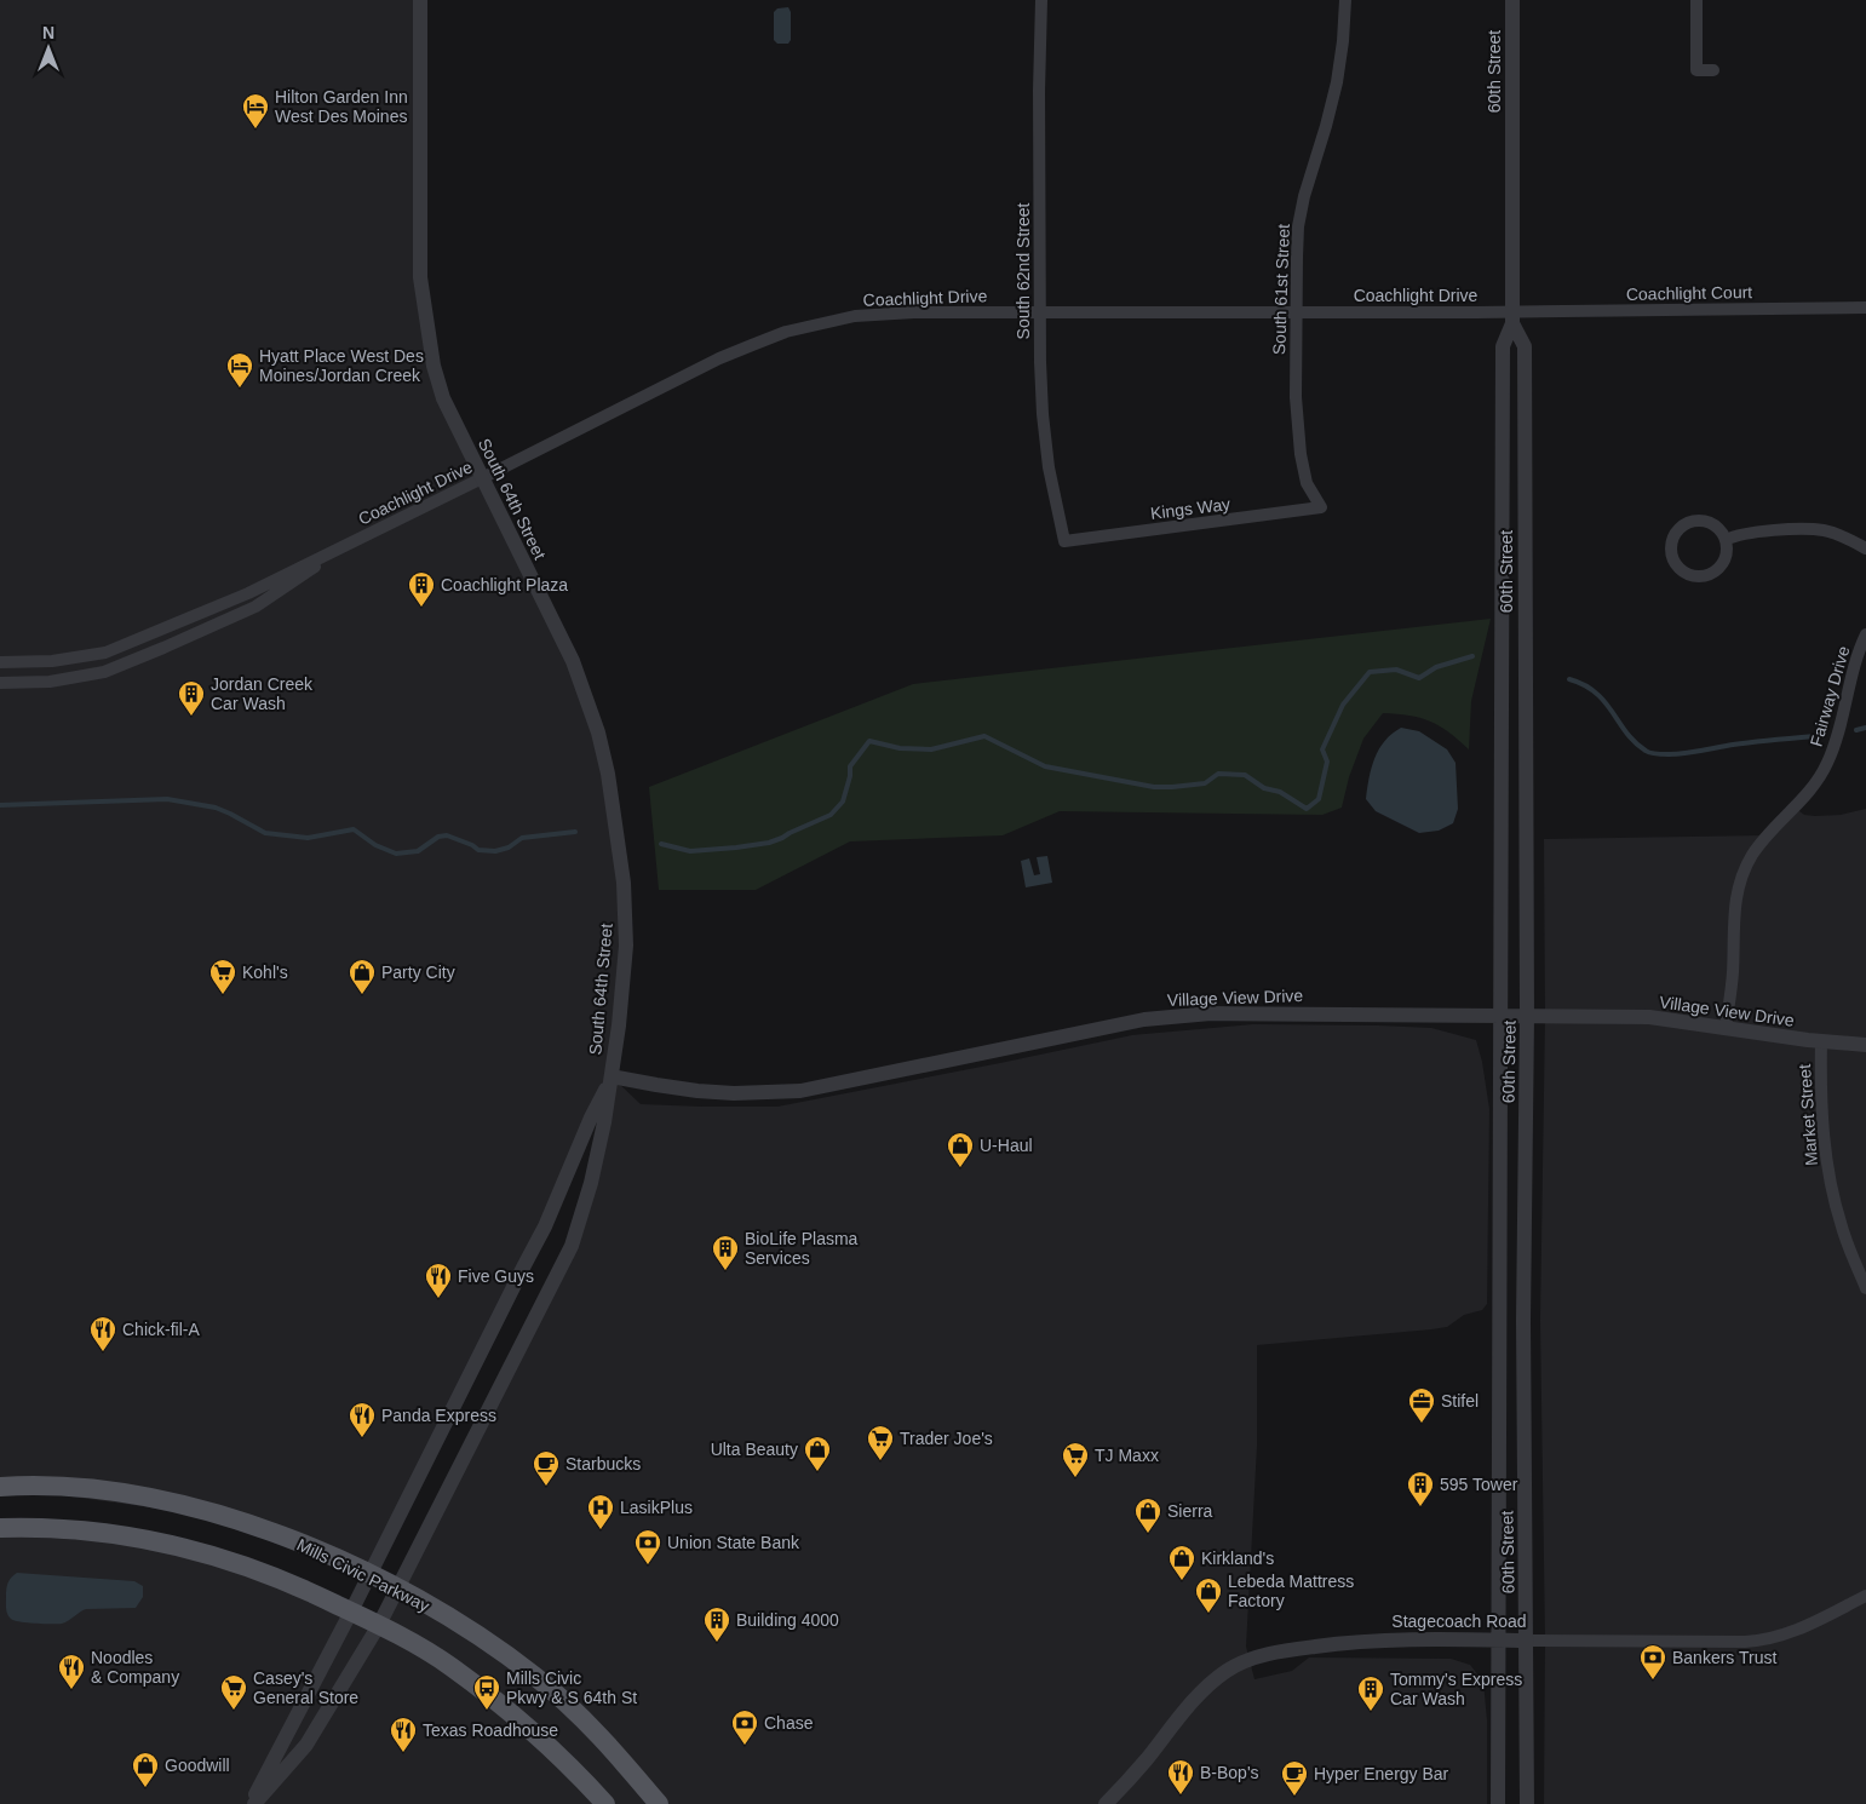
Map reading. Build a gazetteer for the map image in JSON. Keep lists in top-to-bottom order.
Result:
{
  "streets": {
    "main road": ["Mills Civic Parkway"],
    "street": [
      "60th Street",
      "South 62nd Street",
      "South 61st Street",
      "Coachlight Court",
      "Coachlight Drive",
      "South 64th Street",
      "Kings Way",
      "Fairway Drive",
      "Village View Drive",
      "Market Street",
      "Stagecoach Road"
    ]
  },
  "crossings": [
    ["60th Street", "Coachlight Court"],
    ["60th Street", "Coachlight Drive"],
    ["60th Street", "Village View Drive"],
    ["60th Street", "Stagecoach Road"],
    ["South 62nd Street", "Coachlight Drive"],
    ["South 62nd Street", "Kings Way"],
    ["South 61st Street", "Coachlight Drive"],
    ["South 61st Street", "Kings Way"],
    ["Coachlight Court", "Coachlight Drive"],
    ["Coachlight Drive", "South 64th Street"],
    ["South 64th Street", "Village View Drive"],
    ["South 64th Street", "Mills Civic Parkway"],
    ["Fairway Drive", "Village View Drive"],
    ["Village View Drive", "Market Street"]
  ],
  "places": {
    "hotel": ["Hilton Garden Inn West Des Moines", "Hyatt Place West Des Moines/Jordan Creek"],
    "building": [
      "Coachlight Plaza",
      "Jordan Creek Car Wash",
      "BioLife Plasma Services",
      "595 Tower",
      "Building 4000",
      "Tommy's Express Car Wash"
    ],
    "supermarket": [
      "Kohl's",
      "Trader Joe's",
      "TJ Maxx",
      "Casey's General Store"
    ],
    "shop": [
      "Party City",
      "U-Haul",
      "Ulta Beauty",
      "Sierra",
      "Kirkland's",
      "Lebeda Mattress Factory",
      "Goodwill"
    ],
    "restaurant": [
      "Five Guys",
      "Chick-fil-A",
      "Panda Express",
      "Noodles & Company",
      "Texas Roadhouse",
      "B-Bop's"
    ],
    "office": ["Stifel"],
    "cafe": ["Starbucks", "Hyper Energy Bar"],
    "hospital": ["LasikPlus"],
    "bank": ["Union State Bank", "Bankers Trust", "Chase"],
    "bus stop": ["Mills Civic Pkwy & S 64th St"]
  },
  "north": "top"
}
